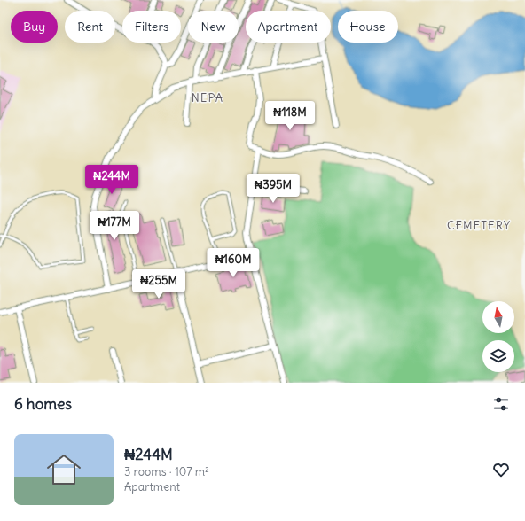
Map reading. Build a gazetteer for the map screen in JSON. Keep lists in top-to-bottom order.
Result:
{
  "districts": ["NEPA", "CEMETERY"],
  "north": "top",
  "page": {
    "chip": [
      "Buy",
      "Rent",
      "Filters",
      "New",
      "Apartment",
      "House"
    ],
    "price": [
      "₦118M",
      "₦244M",
      "₦395M",
      "₦177M",
      "₦160M",
      "₦255M"
    ],
    "heading": "6 homes",
    "list": [
      {
        "name": "₦244M",
        "note": "3 rooms · 107 m² · Apartment"
      }
    ]
  }
}
